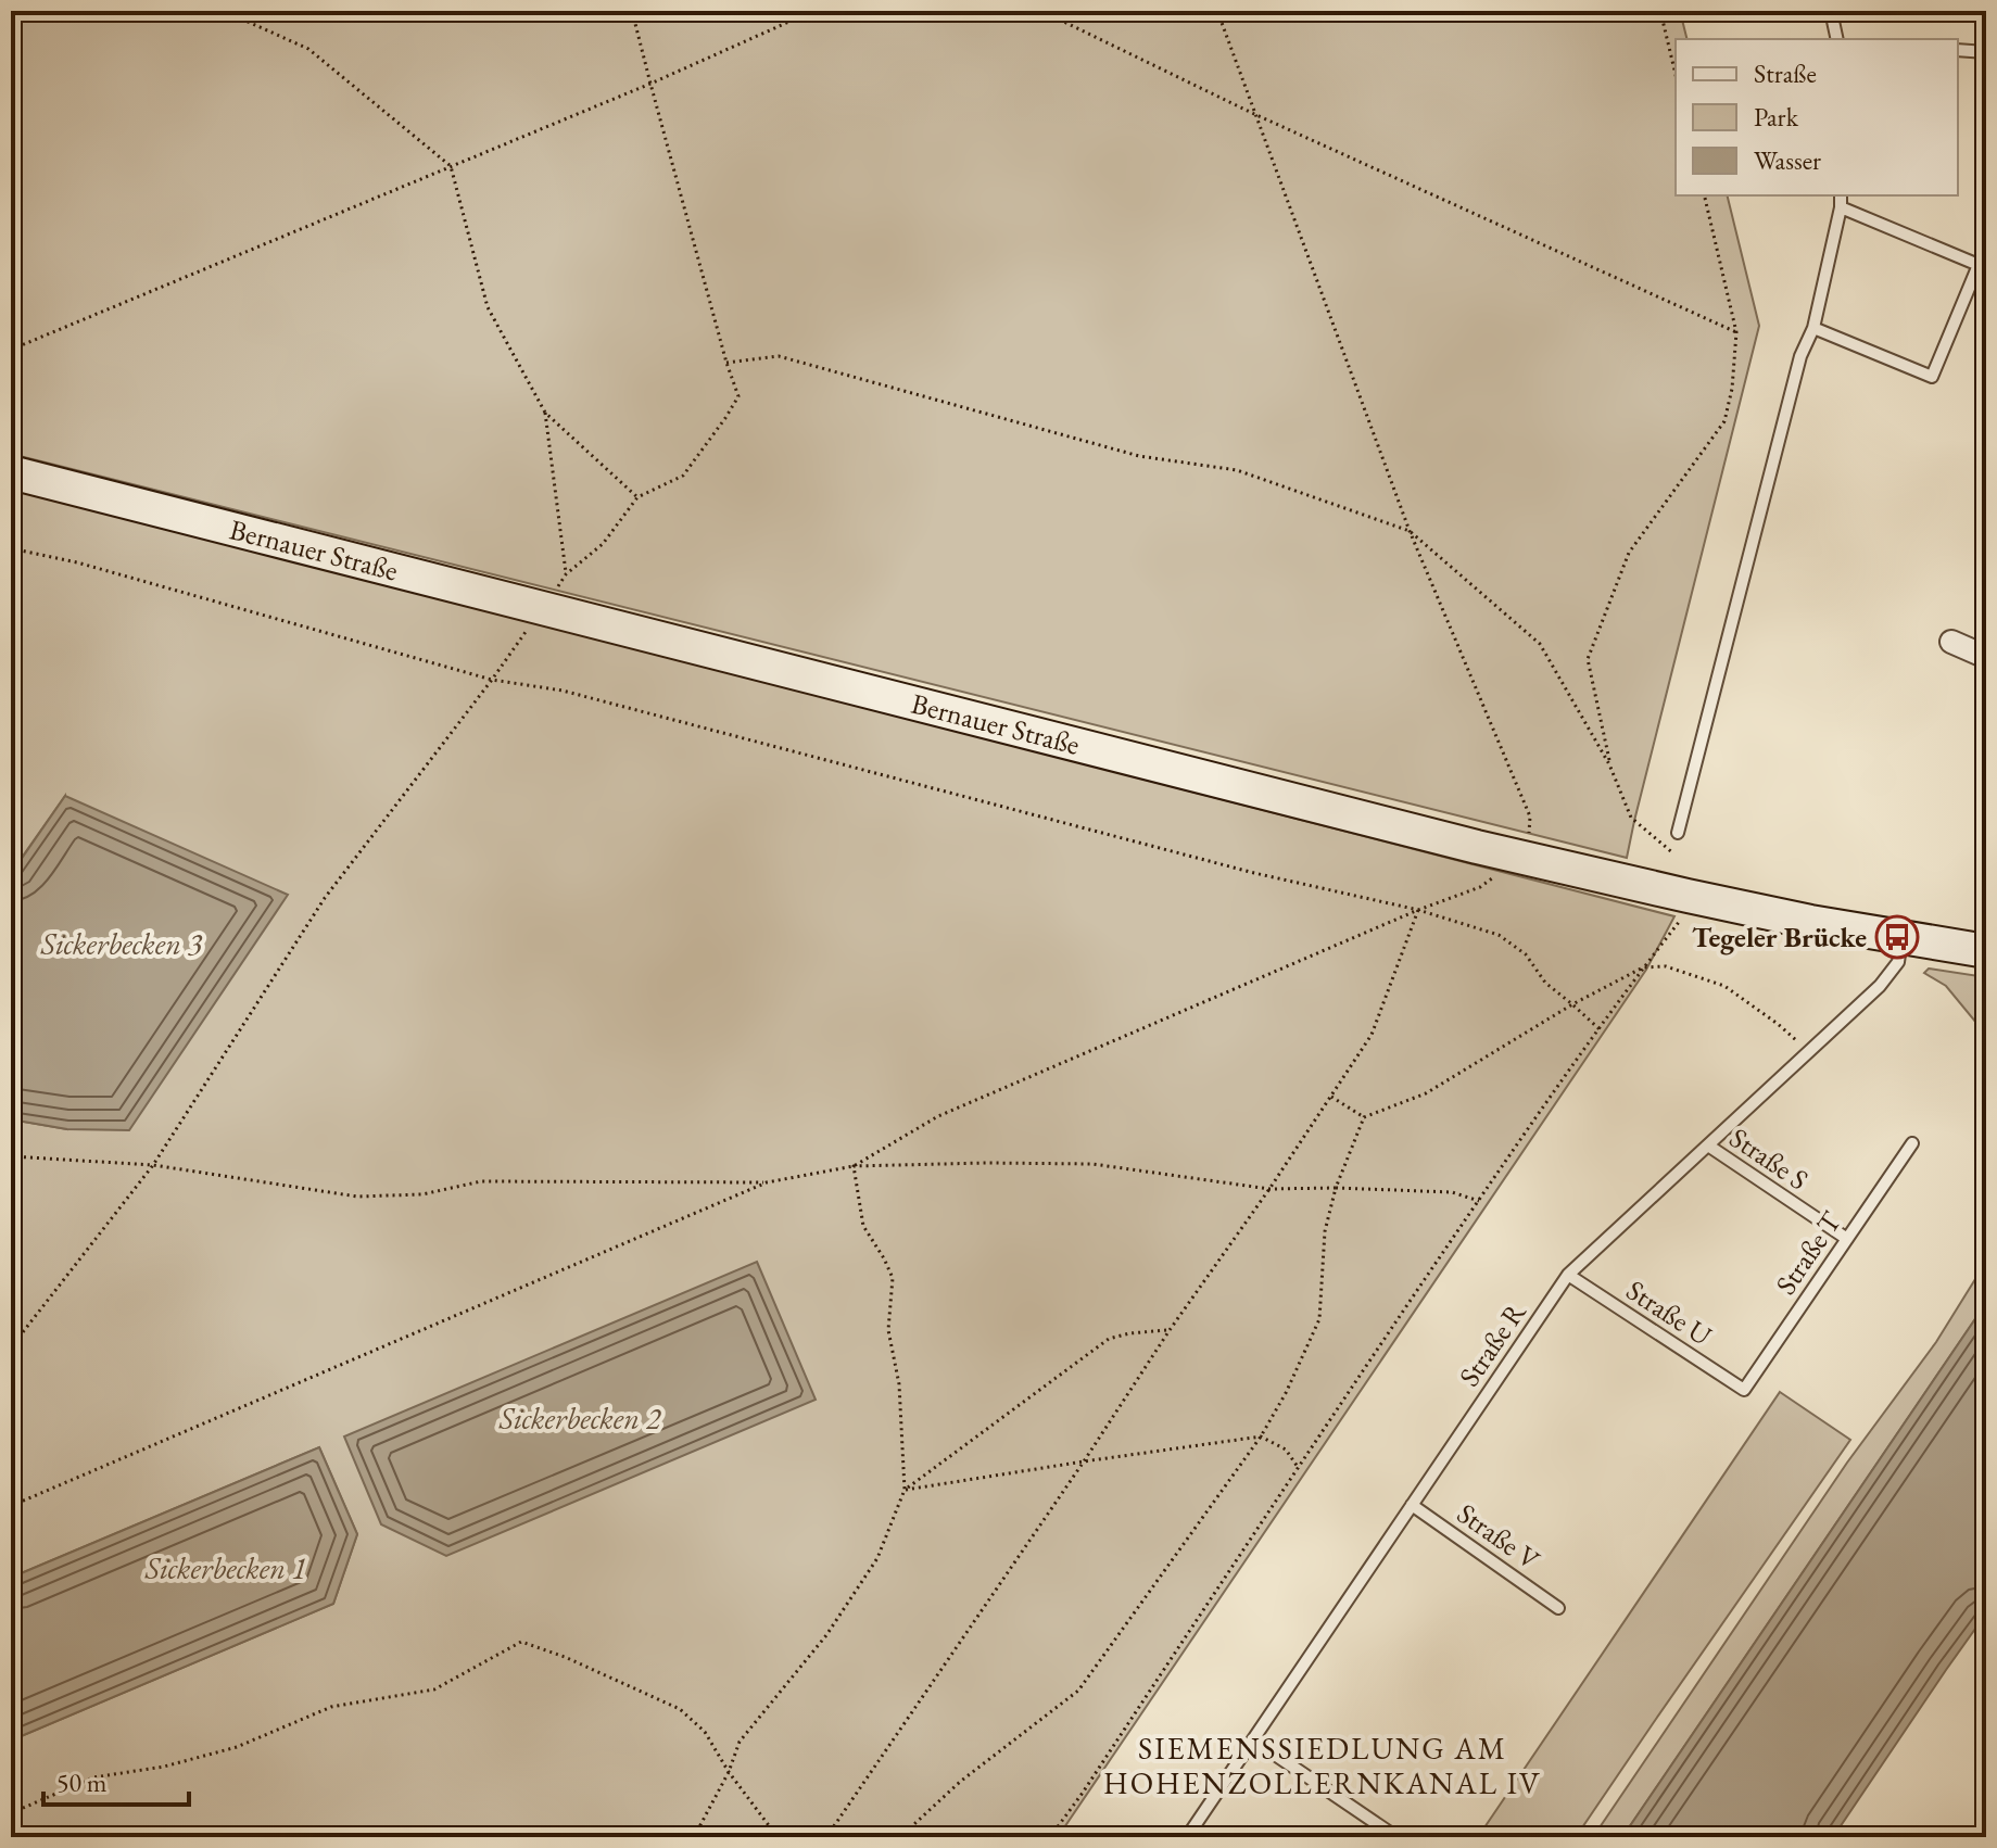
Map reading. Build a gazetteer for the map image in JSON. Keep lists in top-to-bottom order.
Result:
{
  "streets": {
    "main road": ["Bernauer Straße"],
    "lane": [
      "Straße S",
      "Straße T",
      "Straße U",
      "Straße R",
      "Straße V"
    ]
  },
  "crossings": [
    ["Bernauer Straße", "Straße R"],
    ["Straße S", "Straße T"],
    ["Straße S", "Straße R"],
    ["Straße T", "Straße U"],
    ["Straße U", "Straße R"],
    ["Straße R", "Straße V"]
  ],
  "districts": ["SIEMENSSIEDLUNG AM HOHENZOLLERNKANAL IV"],
  "water": ["Sickerbecken 3", "Sickerbecken 2", "Sickerbecken 1"],
  "places": {
    "bus stop": ["Tegeler Brücke"]
  },
  "legend": ["Straße", "Park", "Wasser"],
  "scale_bar": "50 m"
}
